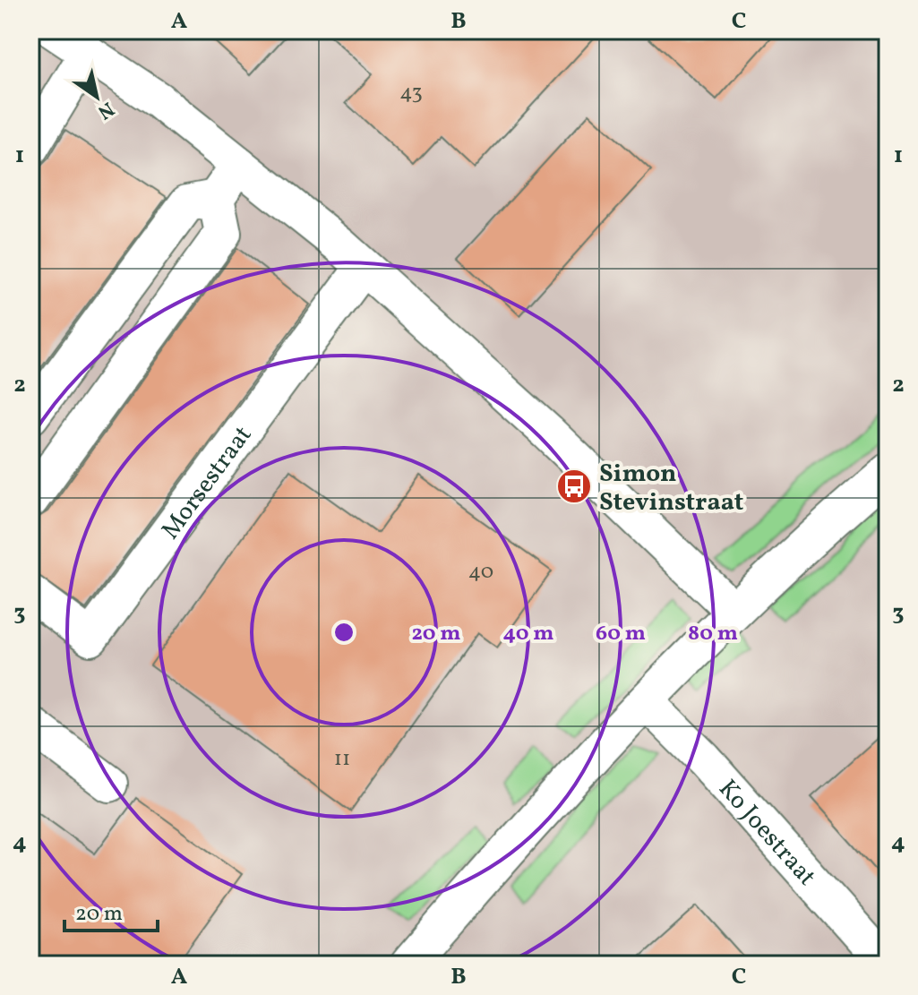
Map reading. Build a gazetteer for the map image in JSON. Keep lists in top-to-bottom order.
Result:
{
  "streets": {
    "street": ["Morsestraat", "Ko Joestraat"]
  },
  "places": {
    "bus stop": ["Simon Stevinstraat"]
  },
  "house_numbers": ["43", "40", "11"],
  "scale_bar": "20 m",
  "north": "bottom right",
  "grid": {
    "columns": ["A", "B", "C"],
    "rows": [
      "1",
      "2",
      "3",
      "4"
    ]
  },
  "rings": [
    "20 m",
    "40 m",
    "60 m",
    "80 m"
  ]
}
